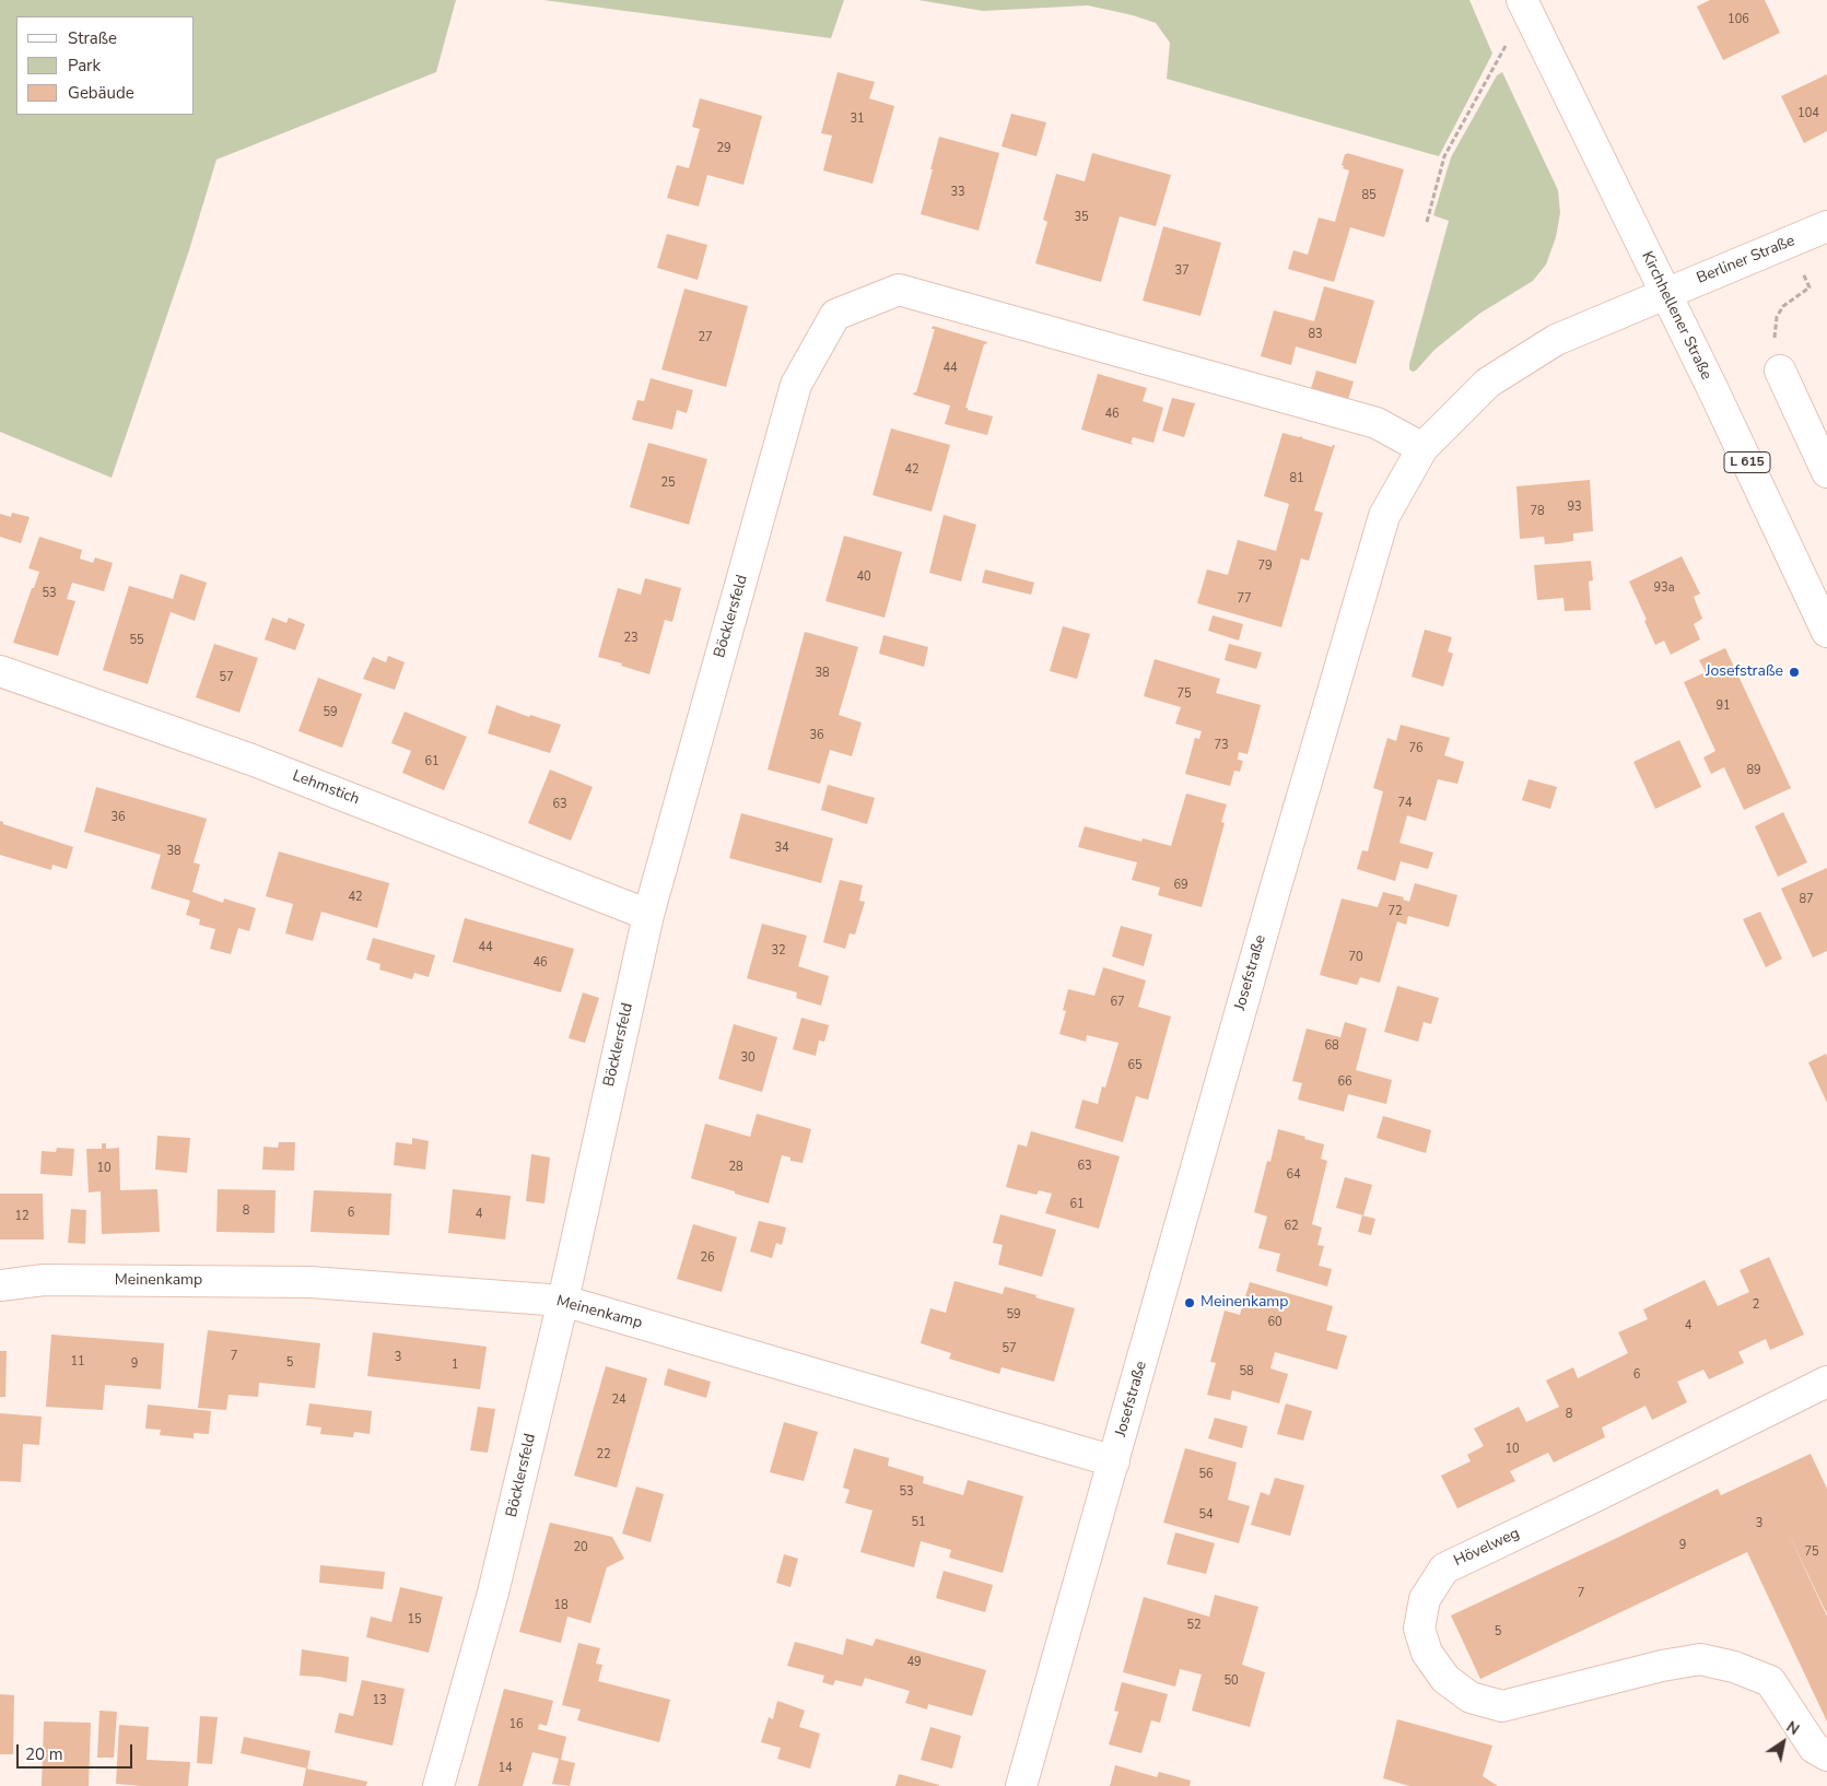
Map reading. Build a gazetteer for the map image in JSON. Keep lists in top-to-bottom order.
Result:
{
  "streets": {
    "street": [
      "Berliner Straße",
      "Kirchhellener Straße",
      "L 615",
      "Böcklersfeld",
      "Lehmstich",
      "Josefstraße",
      "Meinenkamp",
      "Hövelweg"
    ]
  },
  "crossings": [
    ["Berliner Straße", "Kirchhellener Straße"],
    ["Berliner Straße", "Josefstraße"],
    ["Kirchhellener Straße", "Josefstraße"],
    ["Böcklersfeld", "Lehmstich"],
    ["Böcklersfeld", "Josefstraße"],
    ["Böcklersfeld", "Meinenkamp"],
    ["Josefstraße", "Meinenkamp"]
  ],
  "places": ["Josefstraße", "Meinenkamp"],
  "house_numbers": [
    "106",
    "104",
    "31",
    "29",
    "33",
    "85",
    "35",
    "37",
    "83",
    "27",
    "44",
    "46",
    "42",
    "81",
    "25",
    "93",
    "78",
    "79",
    "40",
    "93a",
    "53",
    "77",
    "23",
    "55",
    "38",
    "57",
    "75",
    "91",
    "59",
    "36",
    "73",
    "76",
    "61",
    "89",
    "74",
    "63",
    "36",
    "34",
    "38",
    "69",
    "42",
    "87",
    "72",
    "44",
    "32",
    "70",
    "46",
    "67",
    "68",
    "30",
    "65",
    "66",
    "63",
    "28",
    "10",
    "64",
    "61",
    "8",
    "6",
    "4",
    "12",
    "62",
    "26",
    "2",
    "59",
    "60",
    "4",
    "57",
    "7",
    "3",
    "11",
    "5",
    "9",
    "1",
    "58",
    "6",
    "24",
    "8",
    "10",
    "22",
    "56",
    "53",
    "54",
    "51",
    "3",
    "9",
    "20",
    "75",
    "7",
    "18",
    "15",
    "52",
    "5",
    "49",
    "50",
    "13",
    "16",
    "14"
  ],
  "legend": ["Straße", "Park", "Gebäude"],
  "scale_bar": "20 m",
  "north": "top right"
}
